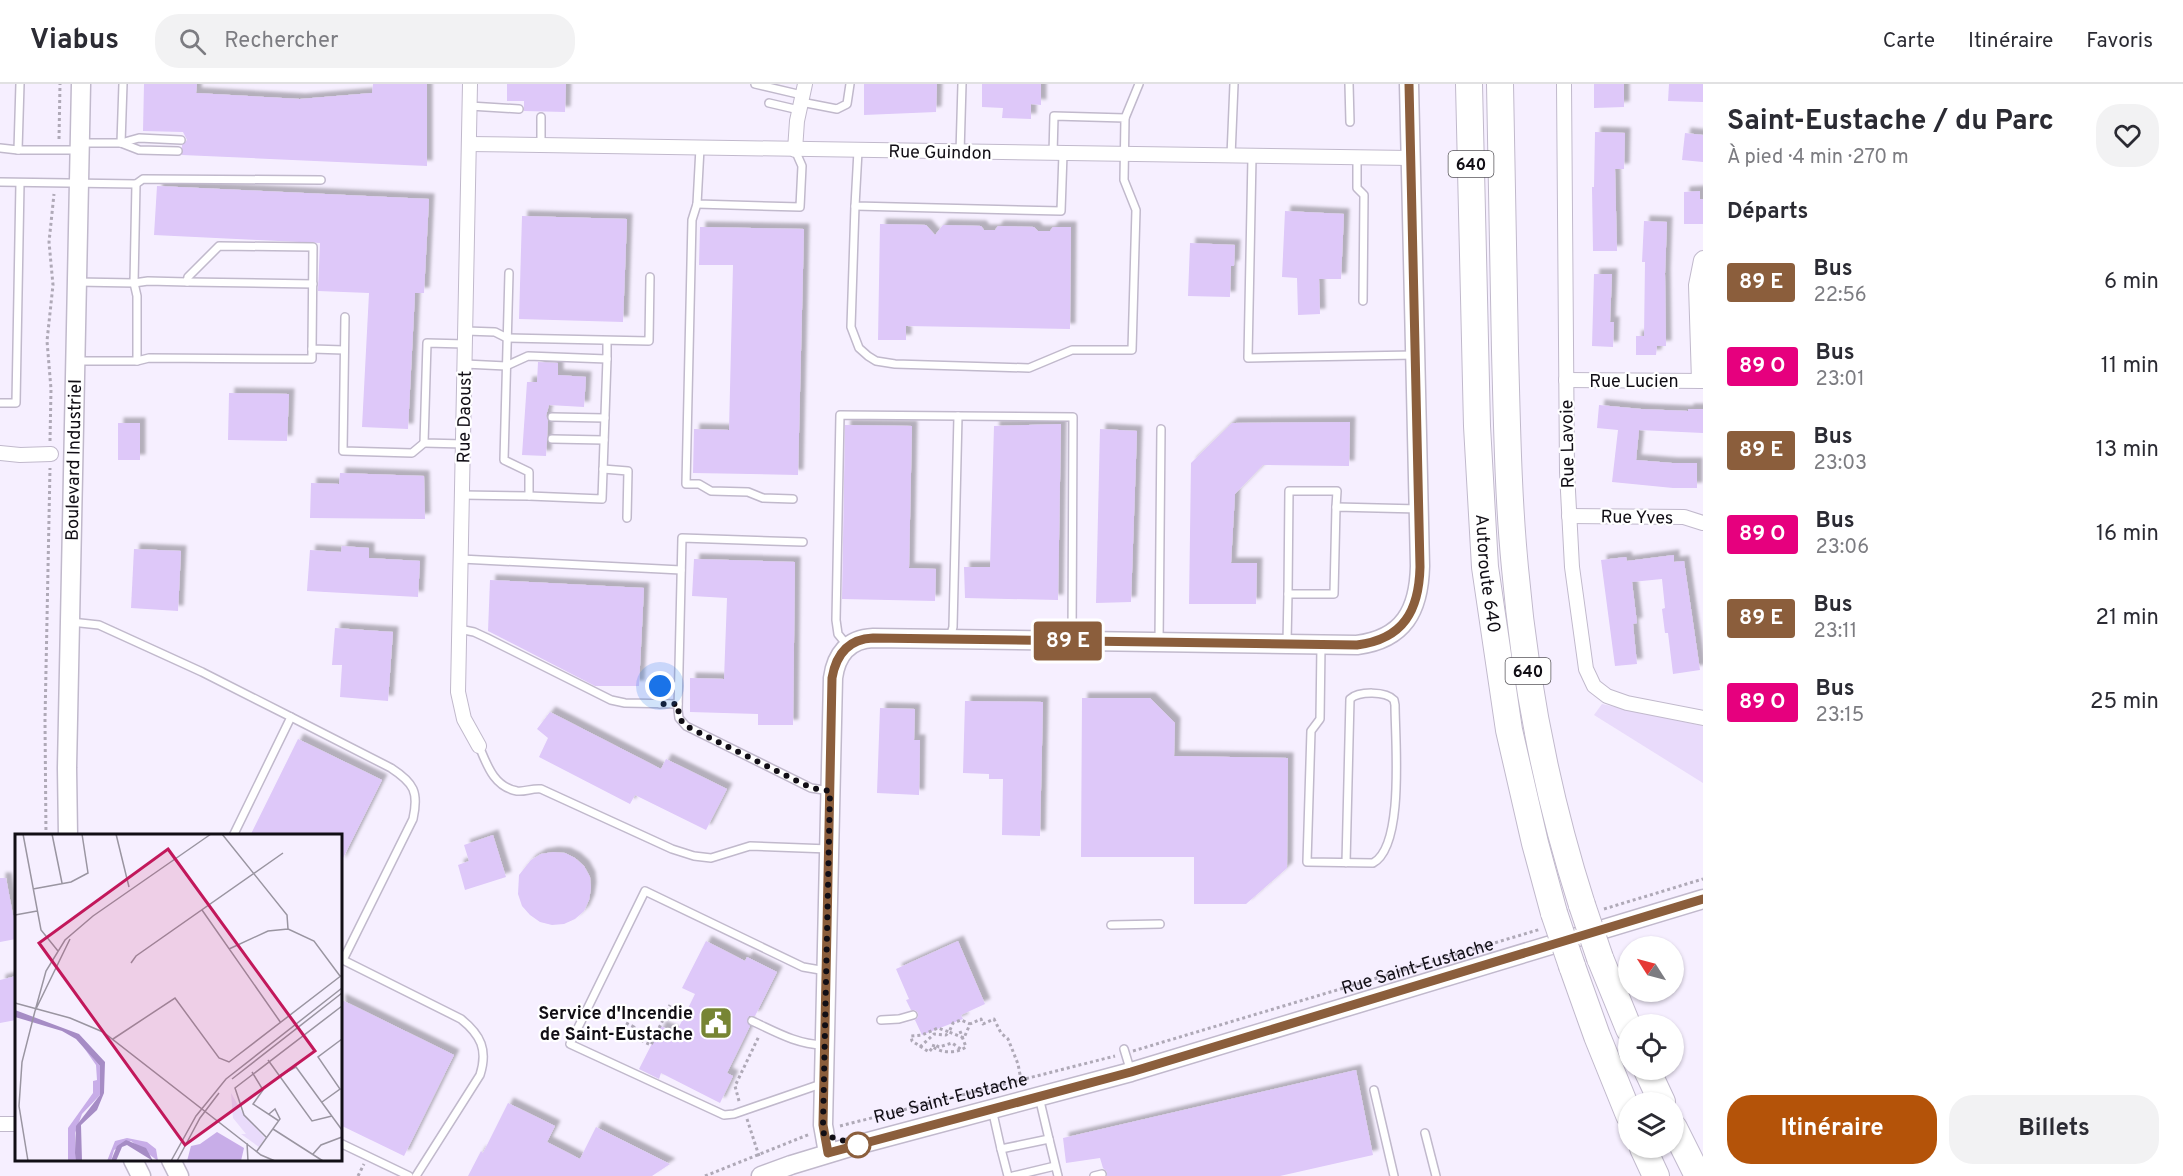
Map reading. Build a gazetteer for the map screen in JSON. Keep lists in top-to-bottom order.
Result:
{
  "streets": {
    "highway": ["640", "Autoroute 640"],
    "street": [
      "Rue Guindon",
      "Rue Lucien",
      "Rue Daoust",
      "Rue Lavoie",
      "Boulevard Industriel",
      "Rue Yves",
      "Rue Saint-Eustache"
    ]
  },
  "crossings": [
    ["Rue Guindon", "Rue Daoust"],
    ["Rue Lucien", "Rue Lavoie"],
    ["Rue Lavoie", "Rue Yves"],
    ["Autoroute 640", "Rue Saint-Eustache"]
  ],
  "places": {
    "public building": ["Service d'Incendie de Saint-Eustache"]
  },
  "north": "top left",
  "page": {
    "header": "Viabus",
    "search": "Rechercher",
    "nav": ["Carte", "Itinéraire", "Favoris"],
    "on_map": "89 E",
    "heading": [
      ["Saint-Eustache / du Parc", "À pied · 4 min · 270 m"],
      "Départs"
    ],
    "list": [
      {
        "mark": "89 E",
        "name": "Bus",
        "note": "22:56",
        "value": "6 min"
      },
      {
        "mark": "89 O",
        "name": "Bus",
        "note": "23:01",
        "value": "11 min"
      },
      {
        "mark": "89 E",
        "name": "Bus",
        "note": "23:03",
        "value": "13 min"
      },
      {
        "mark": "89 O",
        "name": "Bus",
        "note": "23:06",
        "value": "16 min"
      },
      {
        "mark": "89 E",
        "name": "Bus",
        "note": "23:11",
        "value": "21 min"
      },
      {
        "mark": "89 O",
        "name": "Bus",
        "note": "23:15",
        "value": "25 min"
      }
    ],
    "buttons": ["Itinéraire", "Billets"]
  }
}
